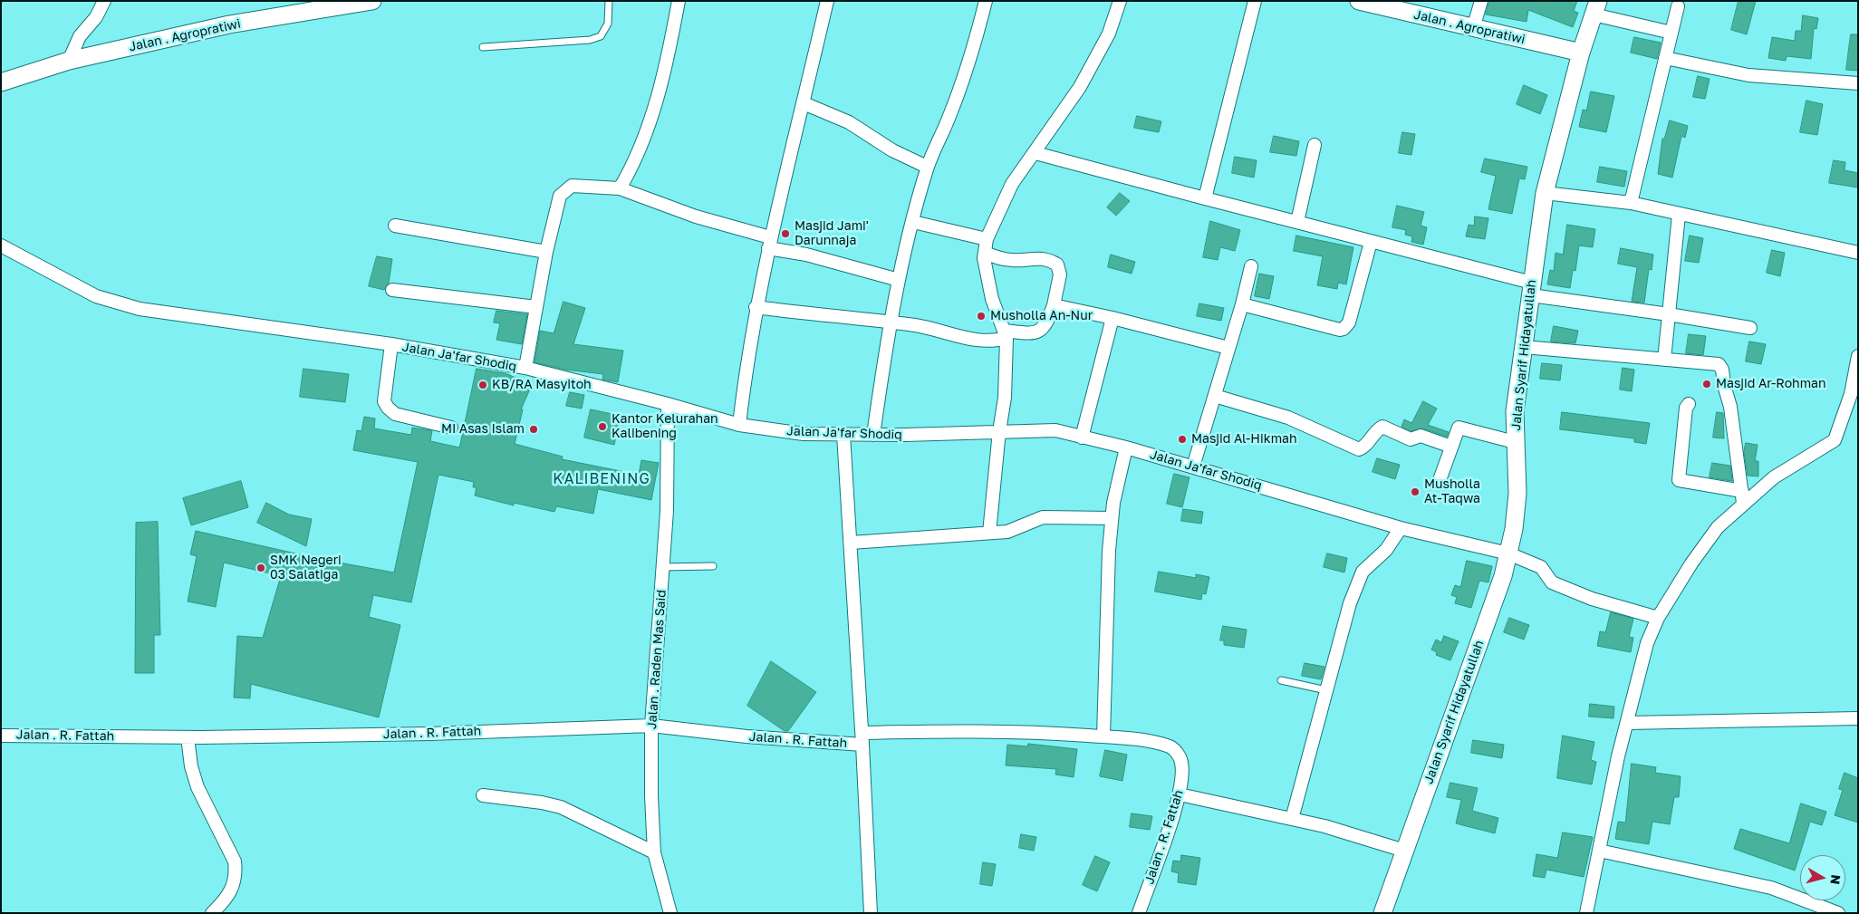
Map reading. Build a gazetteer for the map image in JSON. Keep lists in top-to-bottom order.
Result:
{
  "streets": {
    "street": [
      "Jalan . Agropratiwi",
      "Jalan Syarif Hidayatullah",
      "Jalan Ja'far Shodiq",
      "Jalan . Raden Mas Said",
      "Jalan . R. Fattah"
    ]
  },
  "crossings": [
    ["Jalan . Agropratiwi", "Jalan Syarif Hidayatullah"],
    ["Jalan Syarif Hidayatullah", "Jalan Ja'far Shodiq"],
    ["Jalan Ja'far Shodiq", "Jalan . Raden Mas Said"],
    ["Jalan . Raden Mas Said", "Jalan . R. Fattah"]
  ],
  "districts": ["KALIBENING"],
  "places": [
    "Masjid Jami' Darunnaja",
    "Musholla An-Nur",
    "Masjid Ar-Rohman",
    "KB/RA Masyitoh",
    "Kantor Kelurahan Kalibening",
    "MI Asas Islam",
    "Masjid Al-Hikmah",
    "Musholla At-Taqwa",
    "SMK Negeri 03 Salatiga"
  ],
  "north": "right"
}
